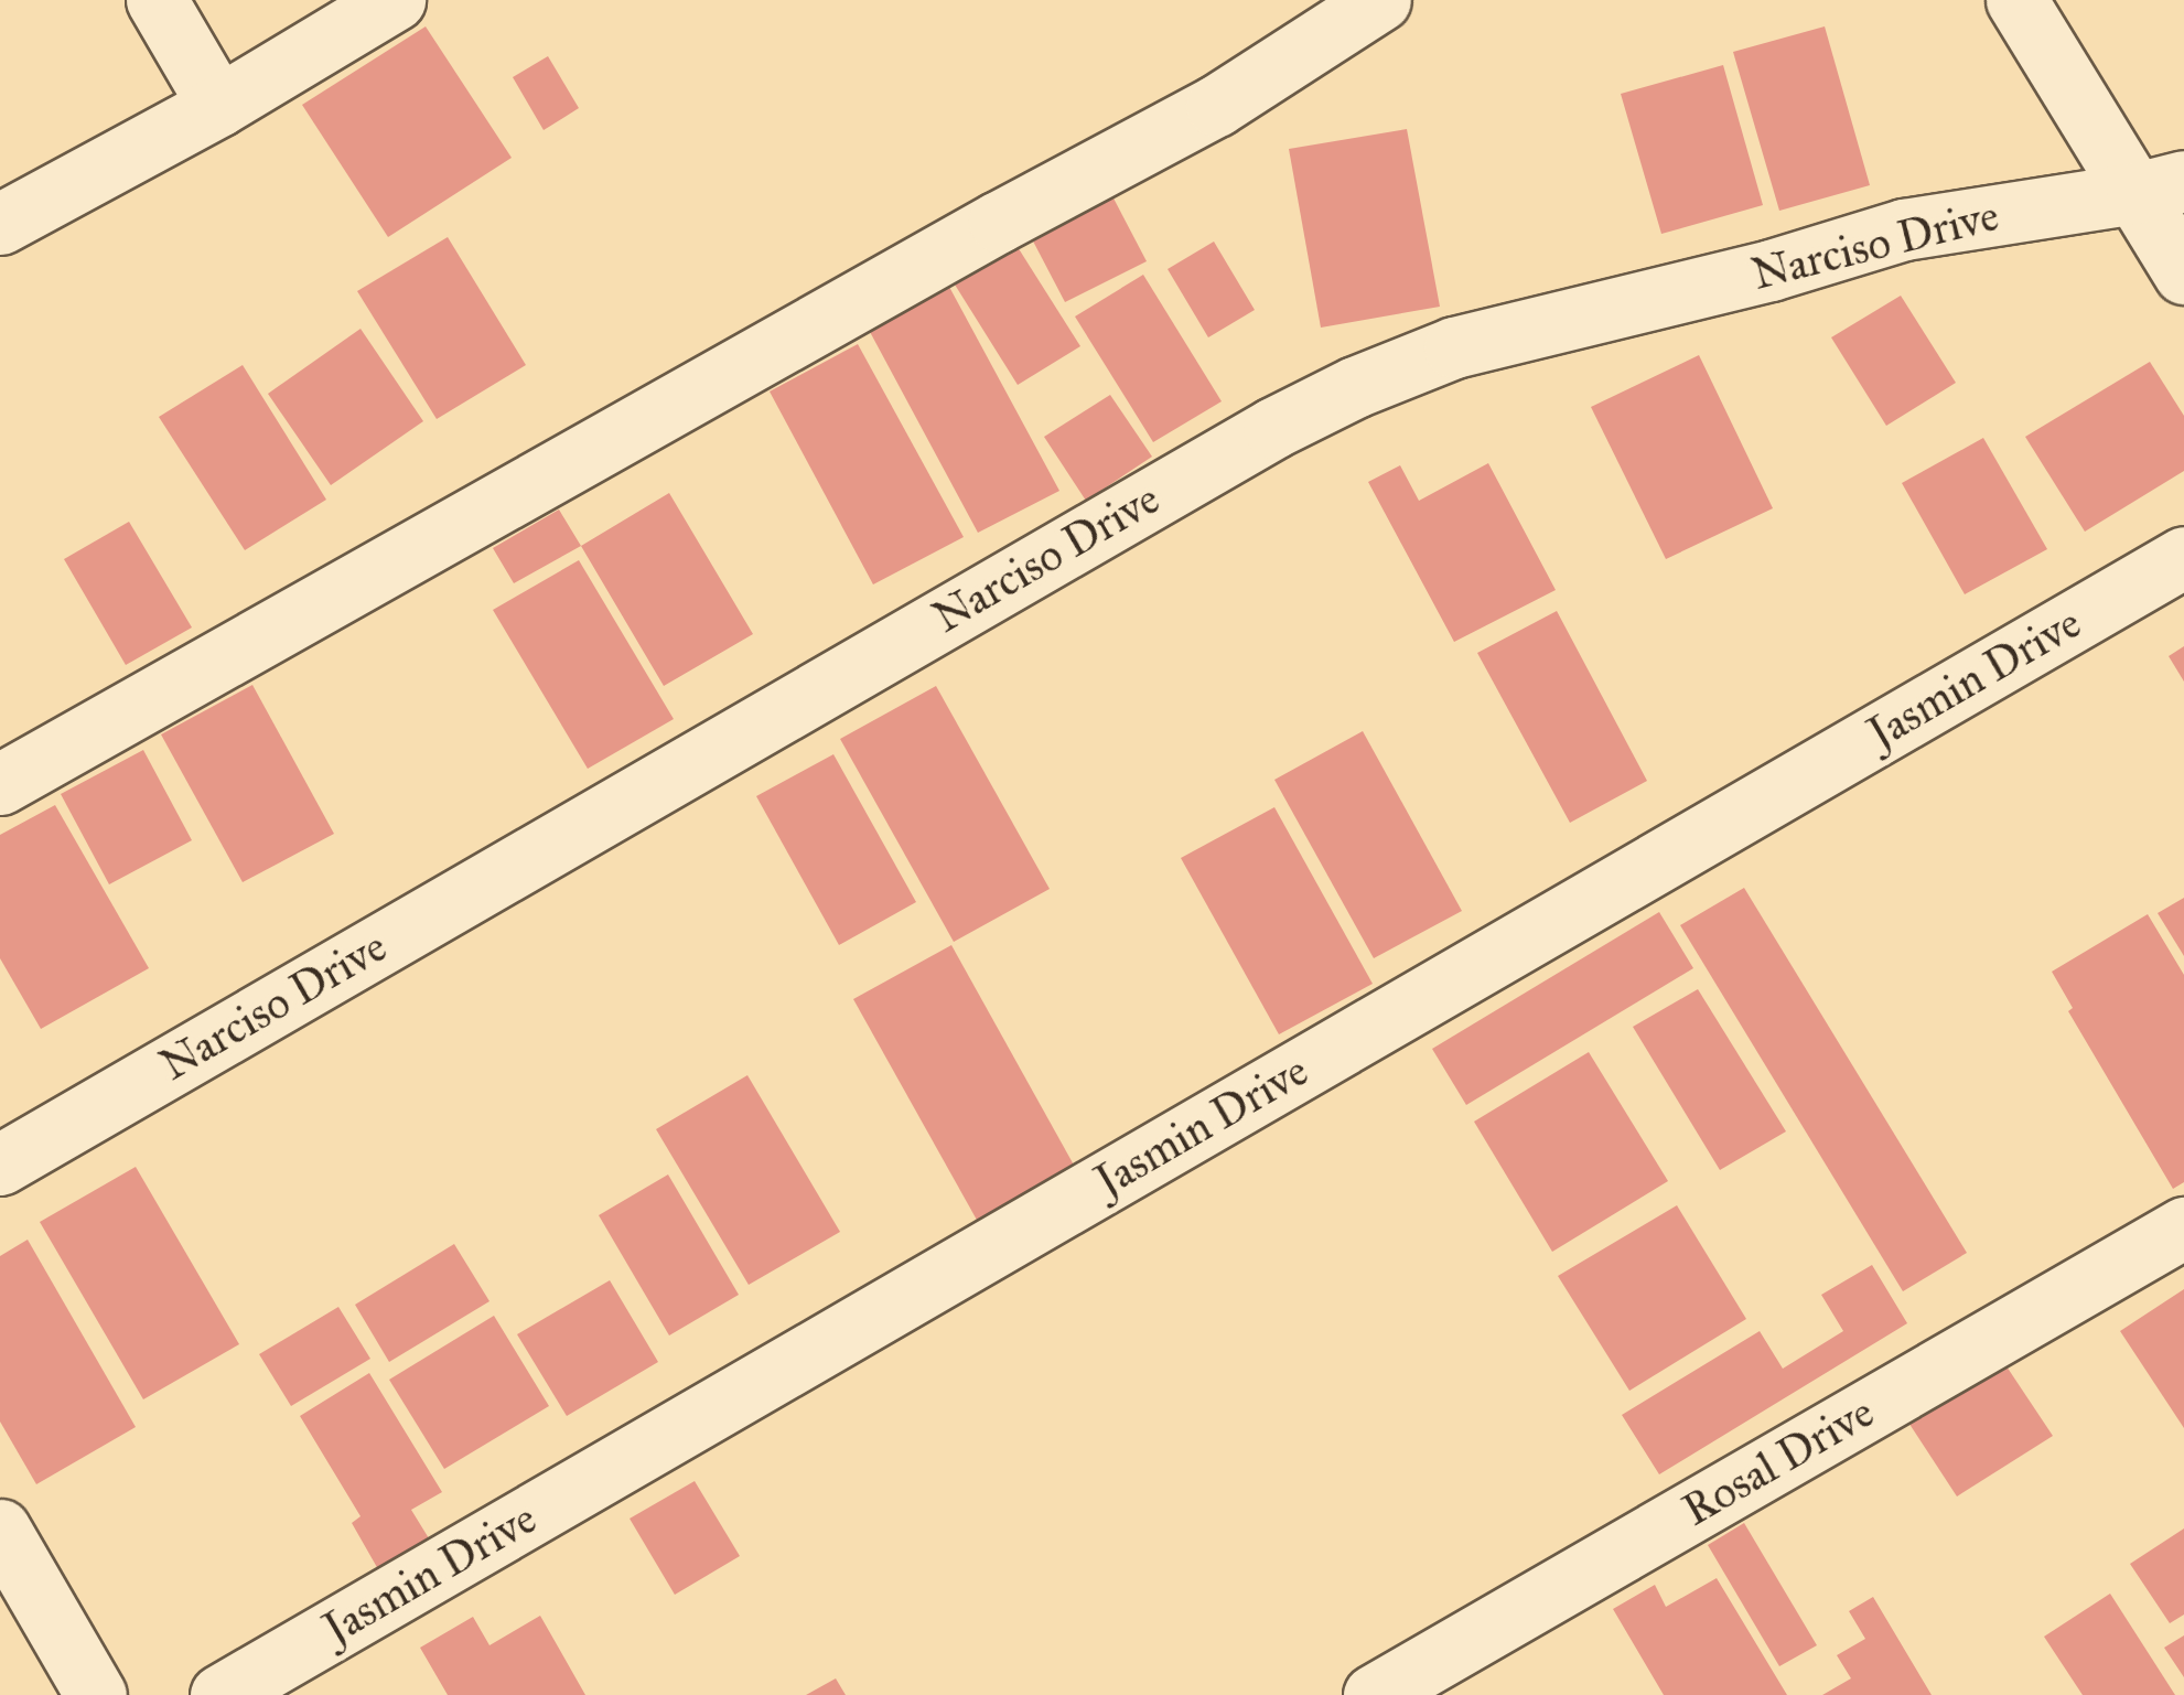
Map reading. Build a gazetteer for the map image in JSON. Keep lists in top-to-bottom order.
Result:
{
  "streets": {
    "street": ["Narciso Drive", "Jasmin Drive", "Rosal Drive"]
  }
}
